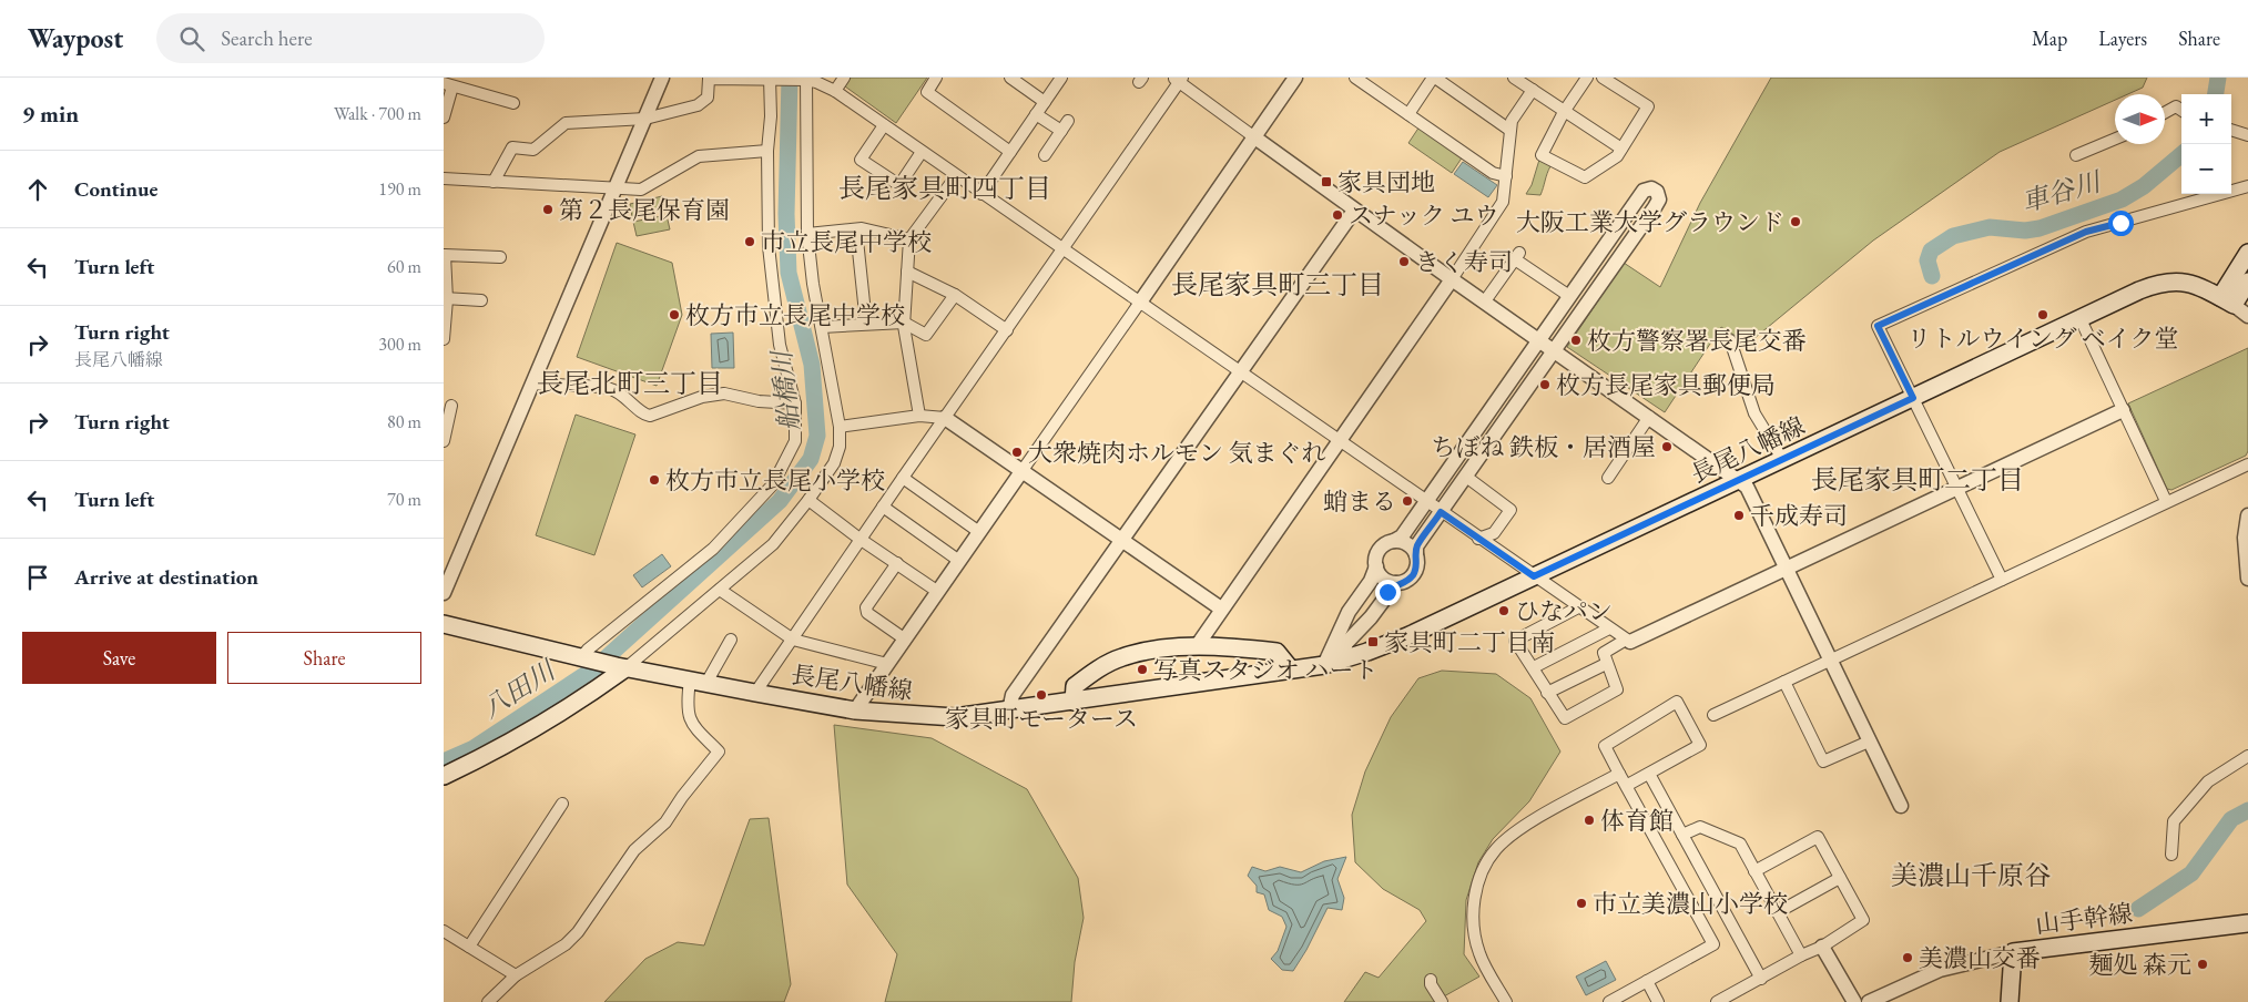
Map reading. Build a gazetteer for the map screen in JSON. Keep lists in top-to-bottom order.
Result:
{
  "streets": {
    "main road": ["長尾八幡線", "山手幹線"]
  },
  "districts": [
    "長尾家具町四丁目",
    "長尾家具町三丁目",
    "長尾北町三丁目",
    "長尾家具町二丁目",
    "美濃山千原谷"
  ],
  "water": ["車谷川", "船橋川", "八田川"],
  "places": {
    "transit": ["家具団地", "家具町二丁目南"],
    "other": [
      "第２長尾保育園",
      "スナック ユウ",
      "大阪工業大学グラウンド",
      "市立長尾中学校",
      "きく寿司",
      "枚方市立長尾中学校",
      "リトルウイング ベイク堂",
      "枚方警察署長尾交番",
      "枚方長尾家具郵便局",
      "ちぼね 鉄板・居酒屋",
      "大衆焼肉ホルモン 気まぐれ",
      "枚方市立長尾小学校",
      "蛸まる",
      "千成寿司",
      "ひなパン",
      "写真スタジオ ハート",
      "家具町モータース",
      "体育館",
      "市立美濃山小学校",
      "美濃山交番",
      "麺処 森元"
    ]
  },
  "north": "right",
  "page": {
    "header": "Waypost",
    "search": "Search here",
    "nav": ["Map", "Layers", "Share"],
    "heading": ["9 min", "Walk · 700 m"],
    "map_buttons": ["+", "−"],
    "list": [
      ["Continue", "190 m"],
      ["Turn left", "60 m"],
      ["Turn right", "長尾八幡線", "300 m"],
      ["Turn right", "80 m"],
      ["Turn left", "70 m"],
      "Arrive at destination"
    ],
    "buttons": ["Save", "Share"]
  }
}
